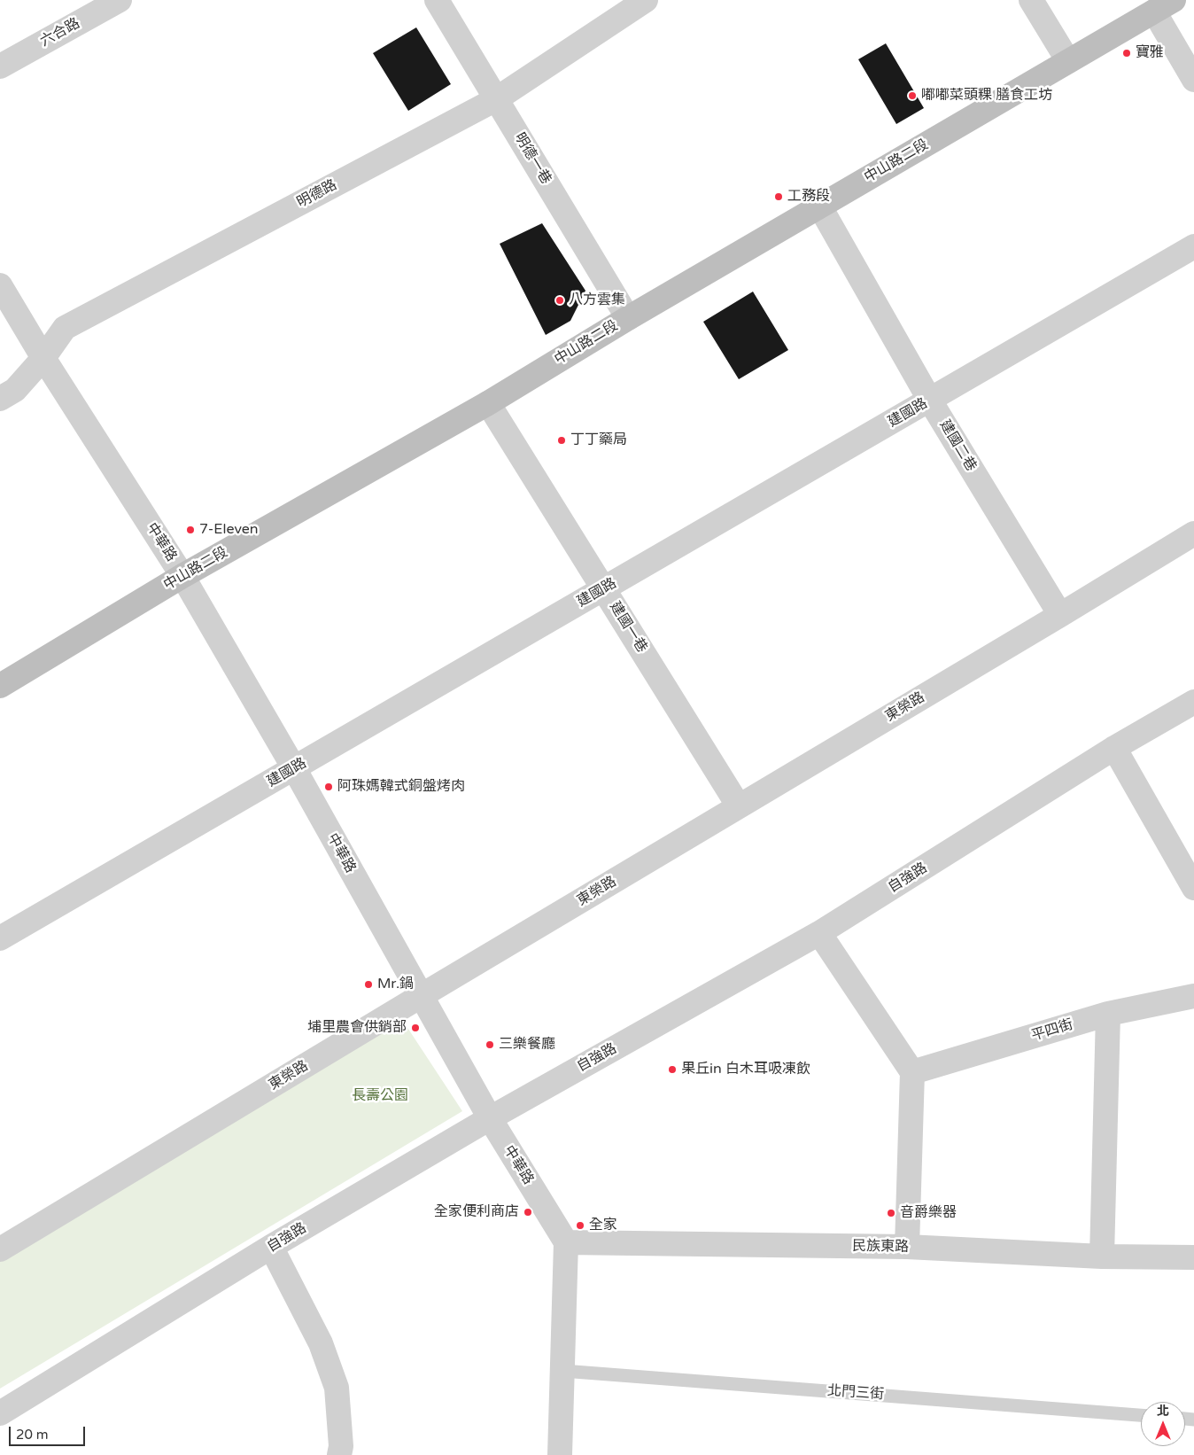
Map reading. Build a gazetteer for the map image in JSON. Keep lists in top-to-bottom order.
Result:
{
  "streets": {
    "street": [
      "六合路",
      "明德一巷",
      "中山路二段",
      "明德路",
      "建國路",
      "建國二巷",
      "中華路",
      "建國一巷",
      "東榮路",
      "自強路",
      "平四街",
      "民族東路"
    ],
    "lane": ["北門三街"]
  },
  "crossings": [
    ["明德一巷", "中山路二段"],
    ["明德一巷", "明德路"],
    ["中山路二段", "建國二巷"],
    ["中山路二段", "中華路"],
    ["中山路二段", "建國一巷"],
    ["明德路", "中華路"],
    ["建國路", "建國二巷"],
    ["建國路", "中華路"],
    ["建國路", "建國一巷"],
    ["建國二巷", "東榮路"],
    ["中華路", "東榮路"],
    ["中華路", "自強路"],
    ["中華路", "民族東路"],
    ["建國一巷", "東榮路"]
  ],
  "parks": ["長壽公園"],
  "places": [
    "寶雅",
    "嘟嘟菜頭粿 膳食工坊",
    "工務段",
    "八方雲集",
    "丁丁藥局",
    "7-Eleven",
    "阿珠媽韓式銅盤烤肉",
    "Mr.鍋",
    "埔里農會供銷部",
    "三樂餐廳",
    "果丘in 白木耳吸凍飲",
    "全家便利商店",
    "音爵樂器",
    "全家"
  ],
  "scale_bar": "20 m",
  "north": "top"
}
